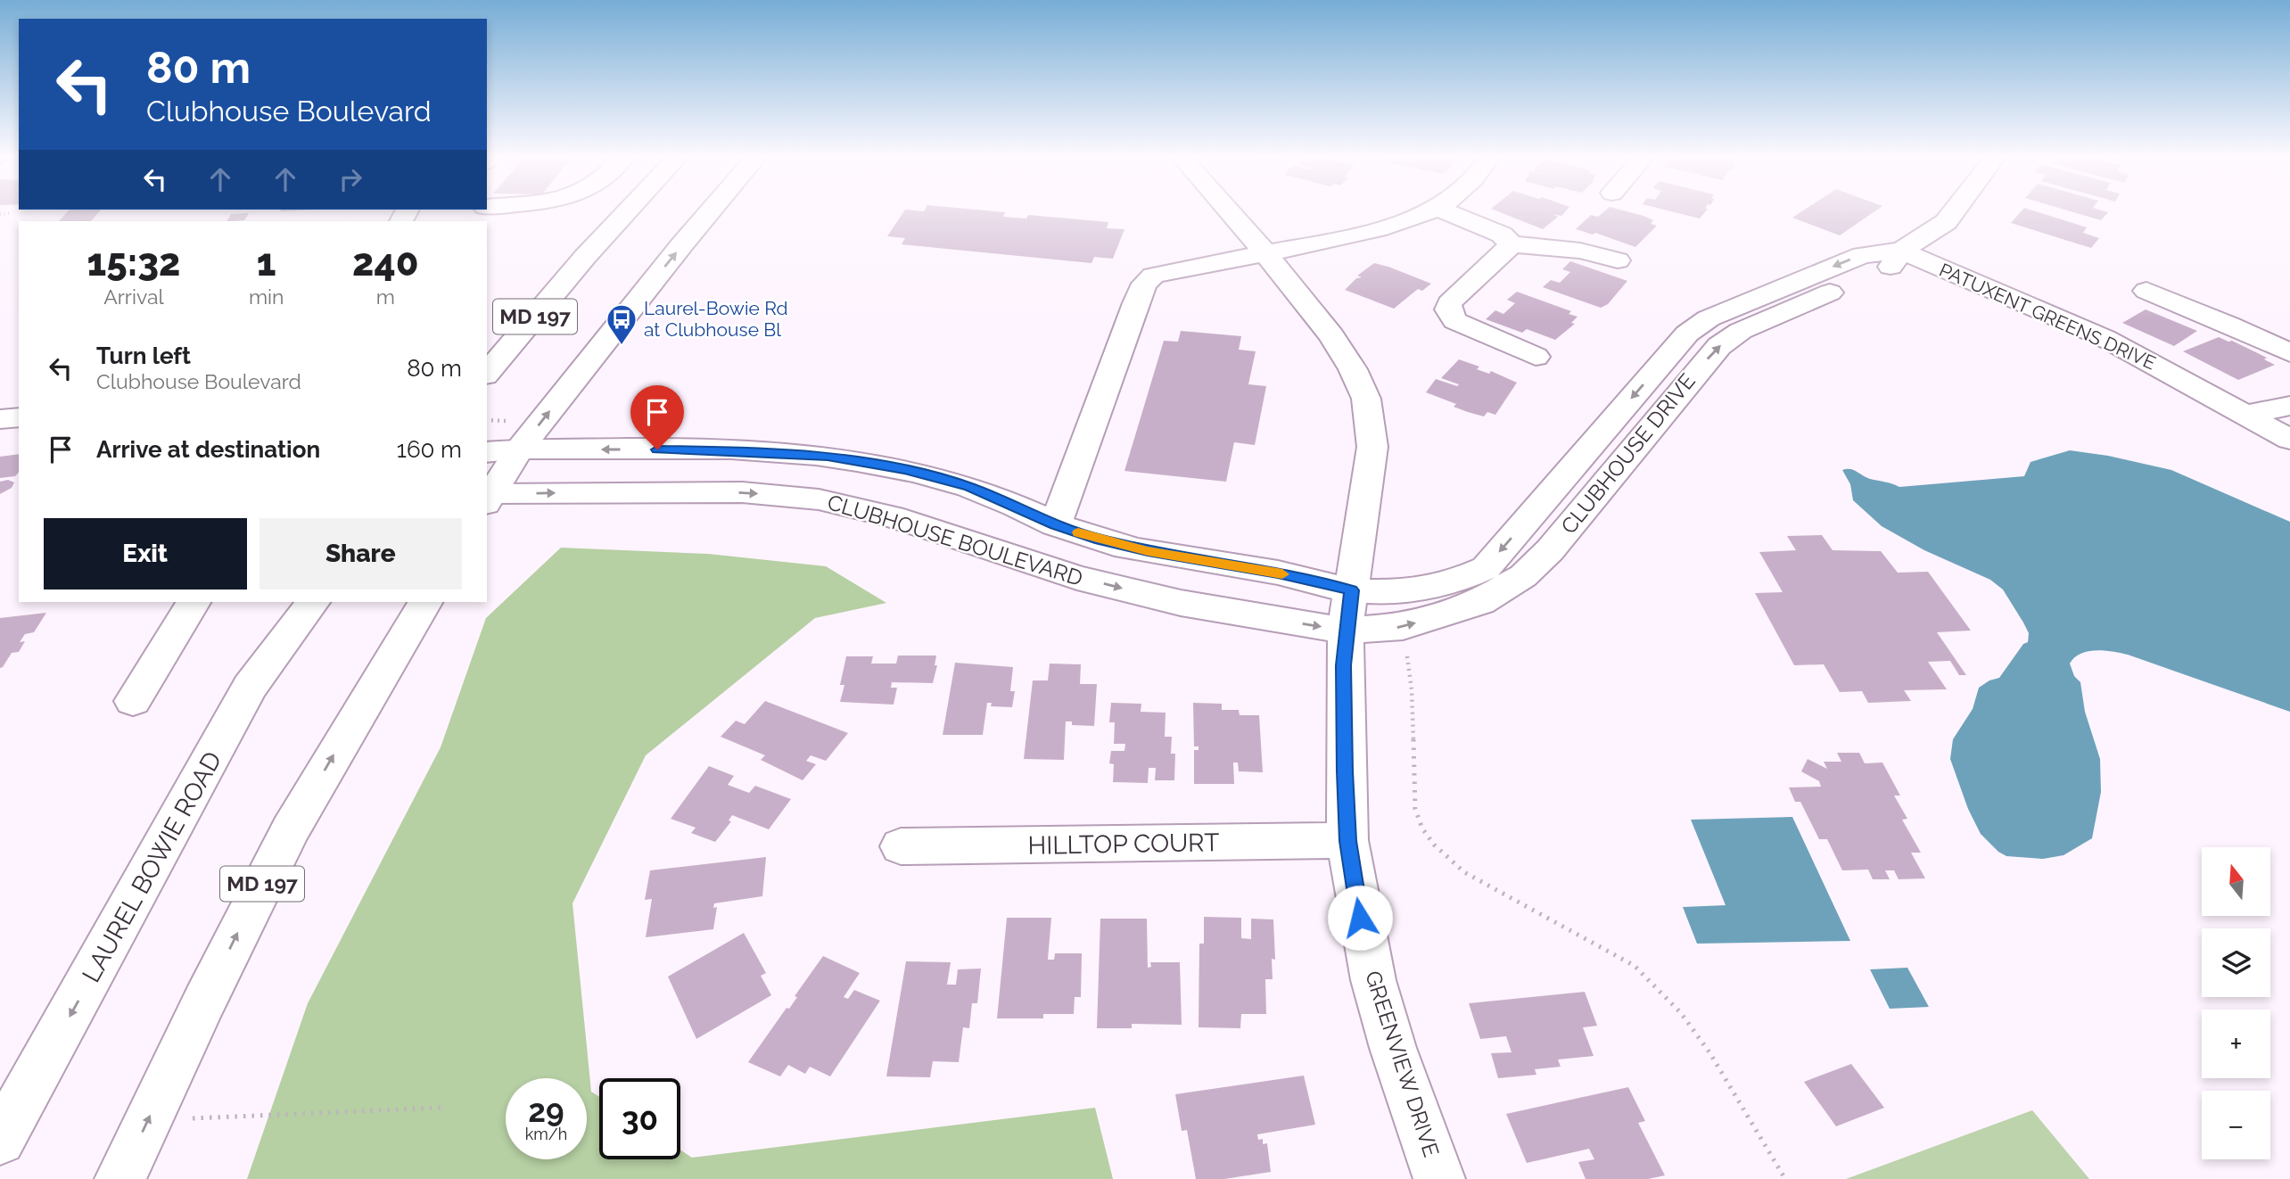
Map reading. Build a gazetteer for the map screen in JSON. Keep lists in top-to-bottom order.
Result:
{
  "streets": {
    "street": [
      "MD 197",
      "PATUXENT GREENS DRIVE",
      "CLUBHOUSE DRIVE",
      "CLUBHOUSE BOULEVARD",
      "HILLTOP COURT",
      "LAUREL BOWIE ROAD",
      "GREENVIEW DRIVE"
    ]
  },
  "crossings": [
    ["MD 197", "CLUBHOUSE BOULEVARD"],
    ["PATUXENT GREENS DRIVE", "CLUBHOUSE DRIVE"],
    ["CLUBHOUSE DRIVE", "CLUBHOUSE BOULEVARD"],
    ["CLUBHOUSE DRIVE", "GREENVIEW DRIVE"],
    ["CLUBHOUSE BOULEVARD", "GREENVIEW DRIVE"],
    ["HILLTOP COURT", "GREENVIEW DRIVE"]
  ],
  "places": {
    "bus stop": ["Laurel-Bowie Rd at Clubhouse Bl"]
  },
  "north": "top",
  "page": {
    "turn": ["80 m", "Clubhouse Boulevard"],
    "eta": [
      "15:32",
      "Arrival",
      "1",
      "min",
      "240",
      "m"
    ],
    "list": [
      {
        "name": "Turn left",
        "note": "Clubhouse Boulevard",
        "value": "80 m"
      },
      {
        "name": "Arrive at destination",
        "value": "160 m"
      }
    ],
    "buttons": ["Exit", "Share"],
    "map_buttons": ["+", "−"],
    "speed": "29 km/h",
    "limit": "30"
  }
}
